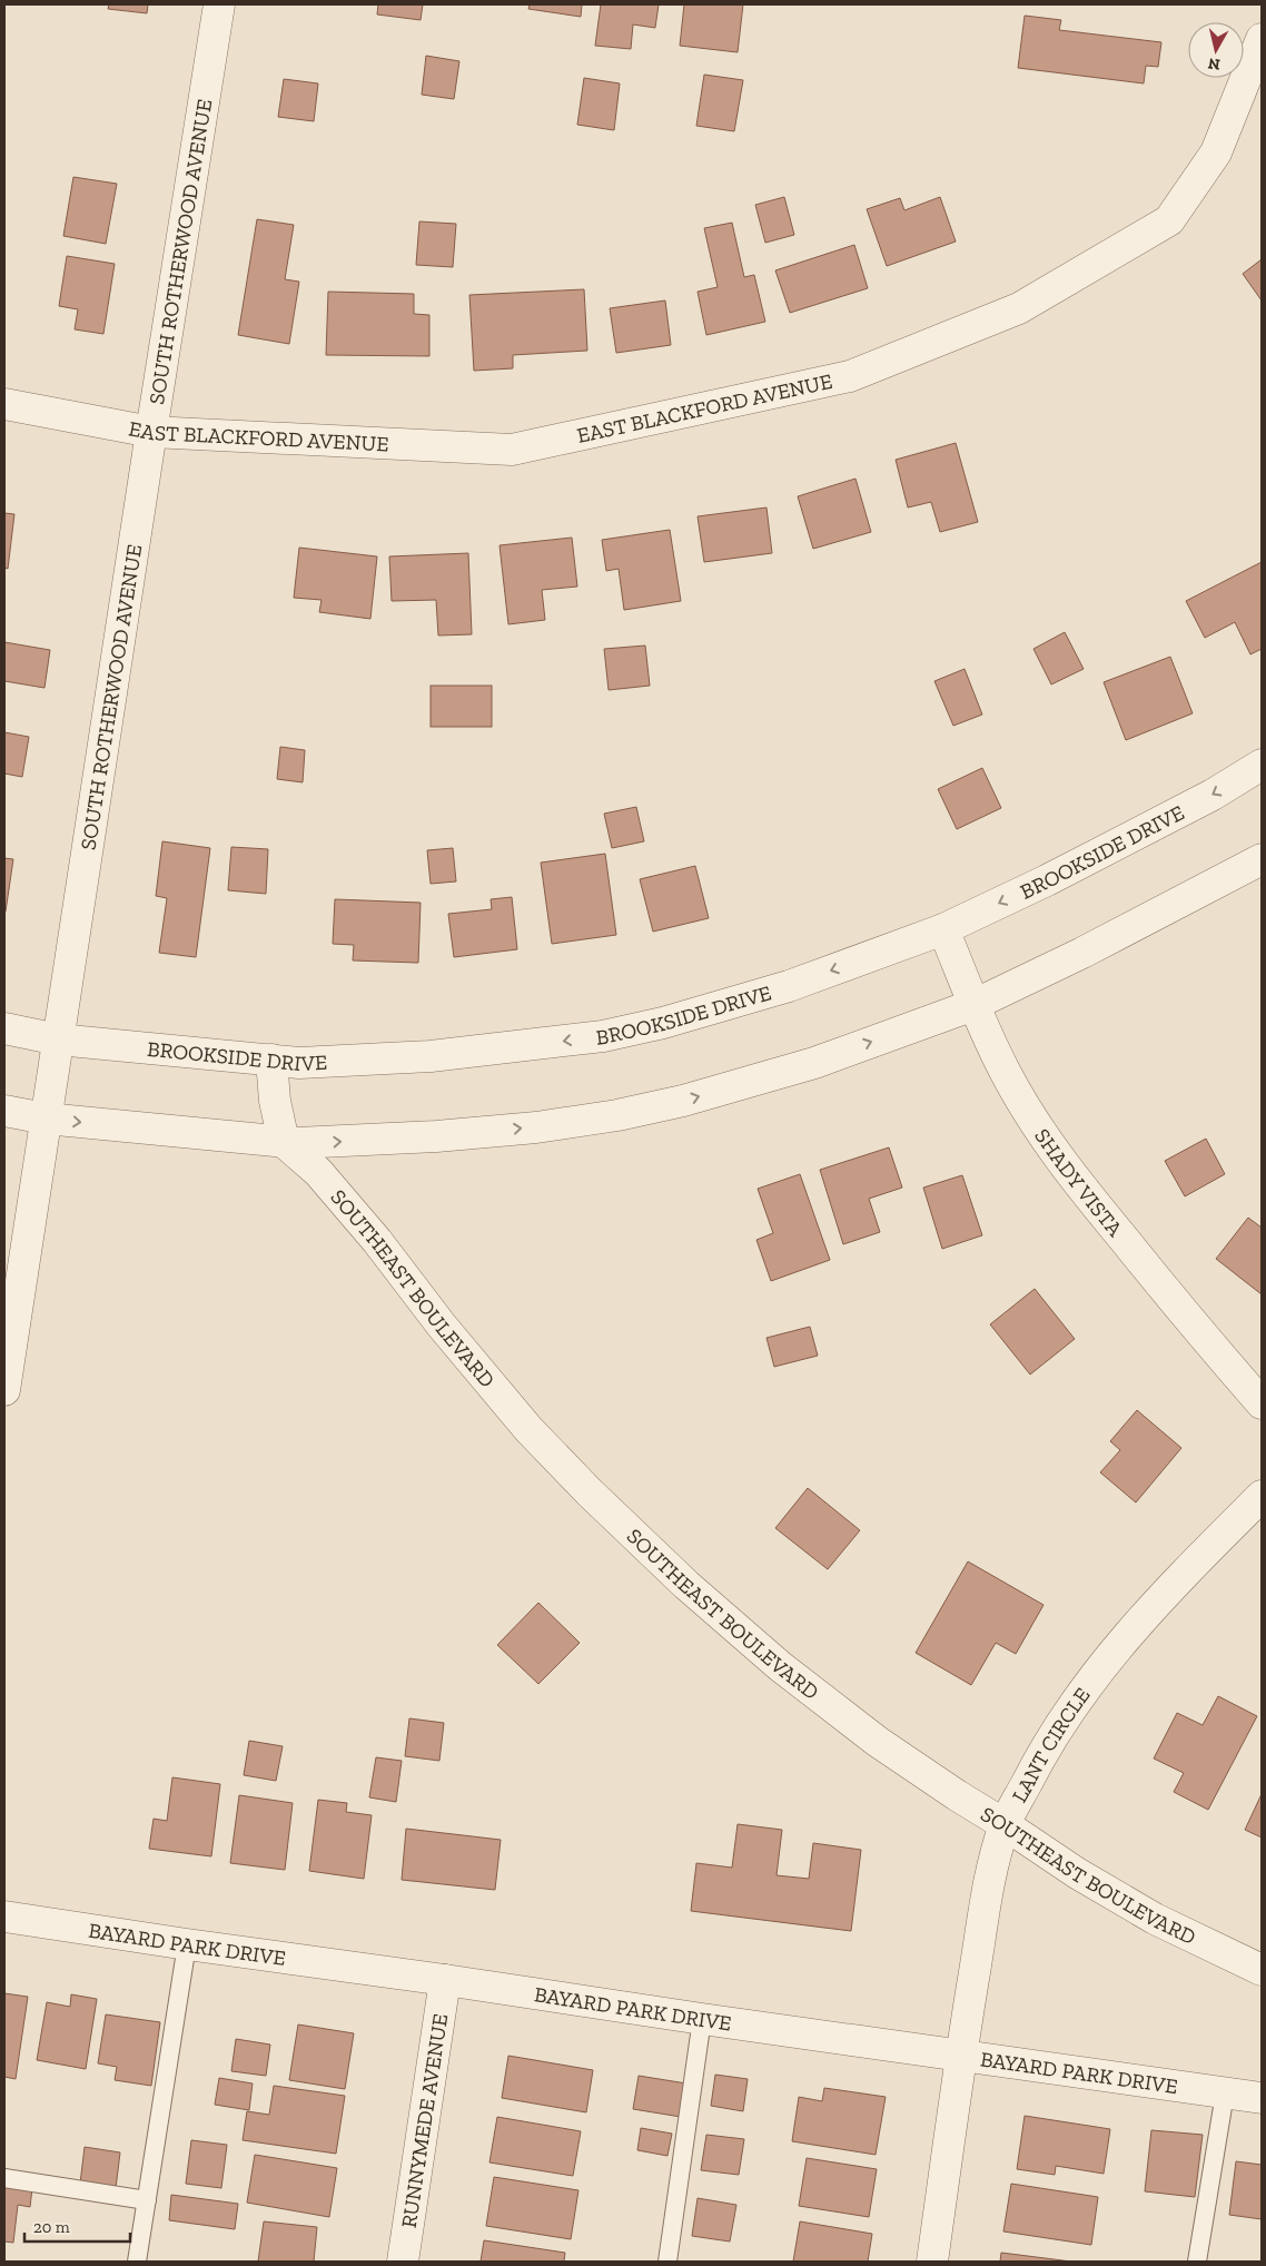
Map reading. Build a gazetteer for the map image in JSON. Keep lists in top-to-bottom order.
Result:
{
  "streets": {
    "street": [
      "SOUTH ROTHERWOOD AVENUE",
      "EAST BLACKFORD AVENUE",
      "BROOKSIDE DRIVE",
      "SHADY VISTA",
      "SOUTHEAST BOULEVARD",
      "LANT CIRCLE",
      "BAYARD PARK DRIVE",
      "RUNNYMEDE AVENUE"
    ]
  },
  "crossings": [
    ["SOUTH ROTHERWOOD AVENUE", "EAST BLACKFORD AVENUE"],
    ["SOUTH ROTHERWOOD AVENUE", "BROOKSIDE DRIVE"],
    ["BROOKSIDE DRIVE", "SHADY VISTA"],
    ["SOUTHEAST BOULEVARD", "LANT CIRCLE"],
    ["LANT CIRCLE", "BAYARD PARK DRIVE"],
    ["BAYARD PARK DRIVE", "RUNNYMEDE AVENUE"]
  ],
  "scale_bar": "20 m",
  "north": "bottom"
}
